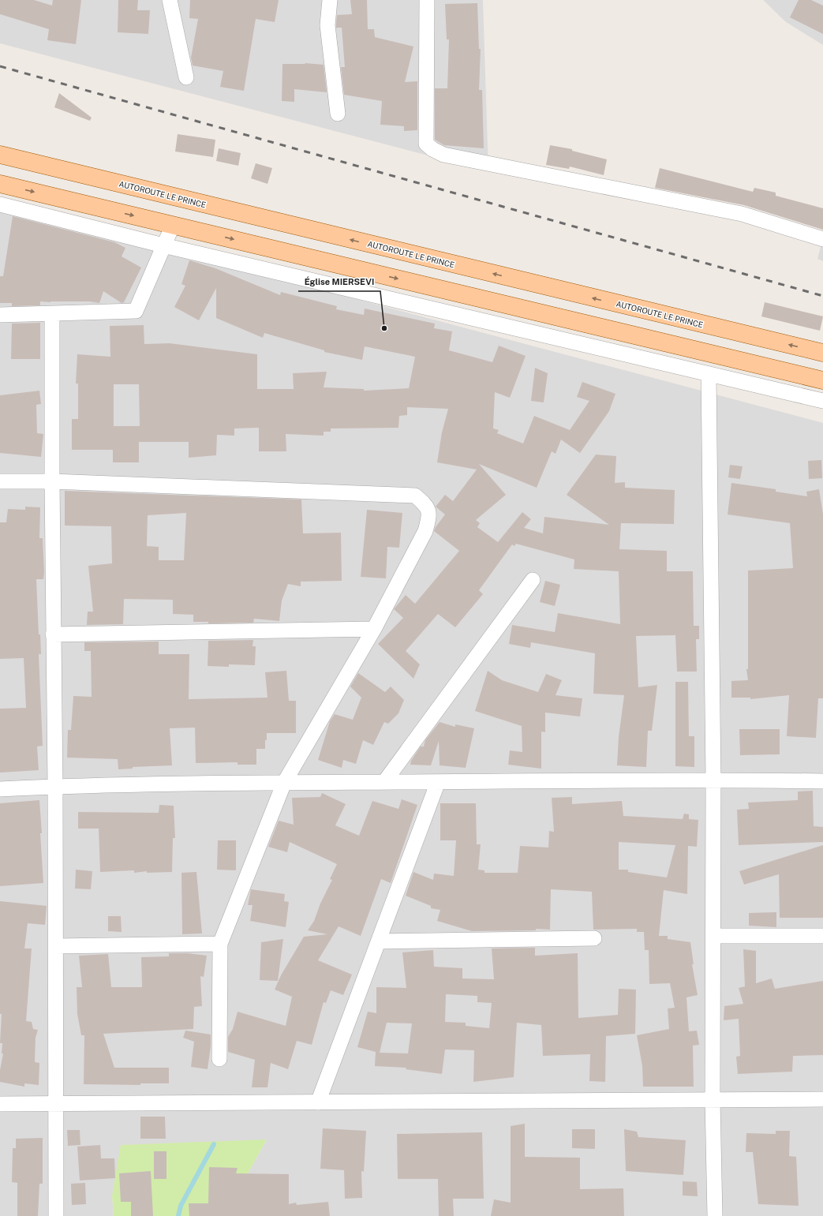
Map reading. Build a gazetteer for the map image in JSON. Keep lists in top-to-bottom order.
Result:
{
  "streets": {
    "main road": ["AUTOROUTE LE PRINCE"]
  },
  "places": ["Église MIERSEVI"]
}
